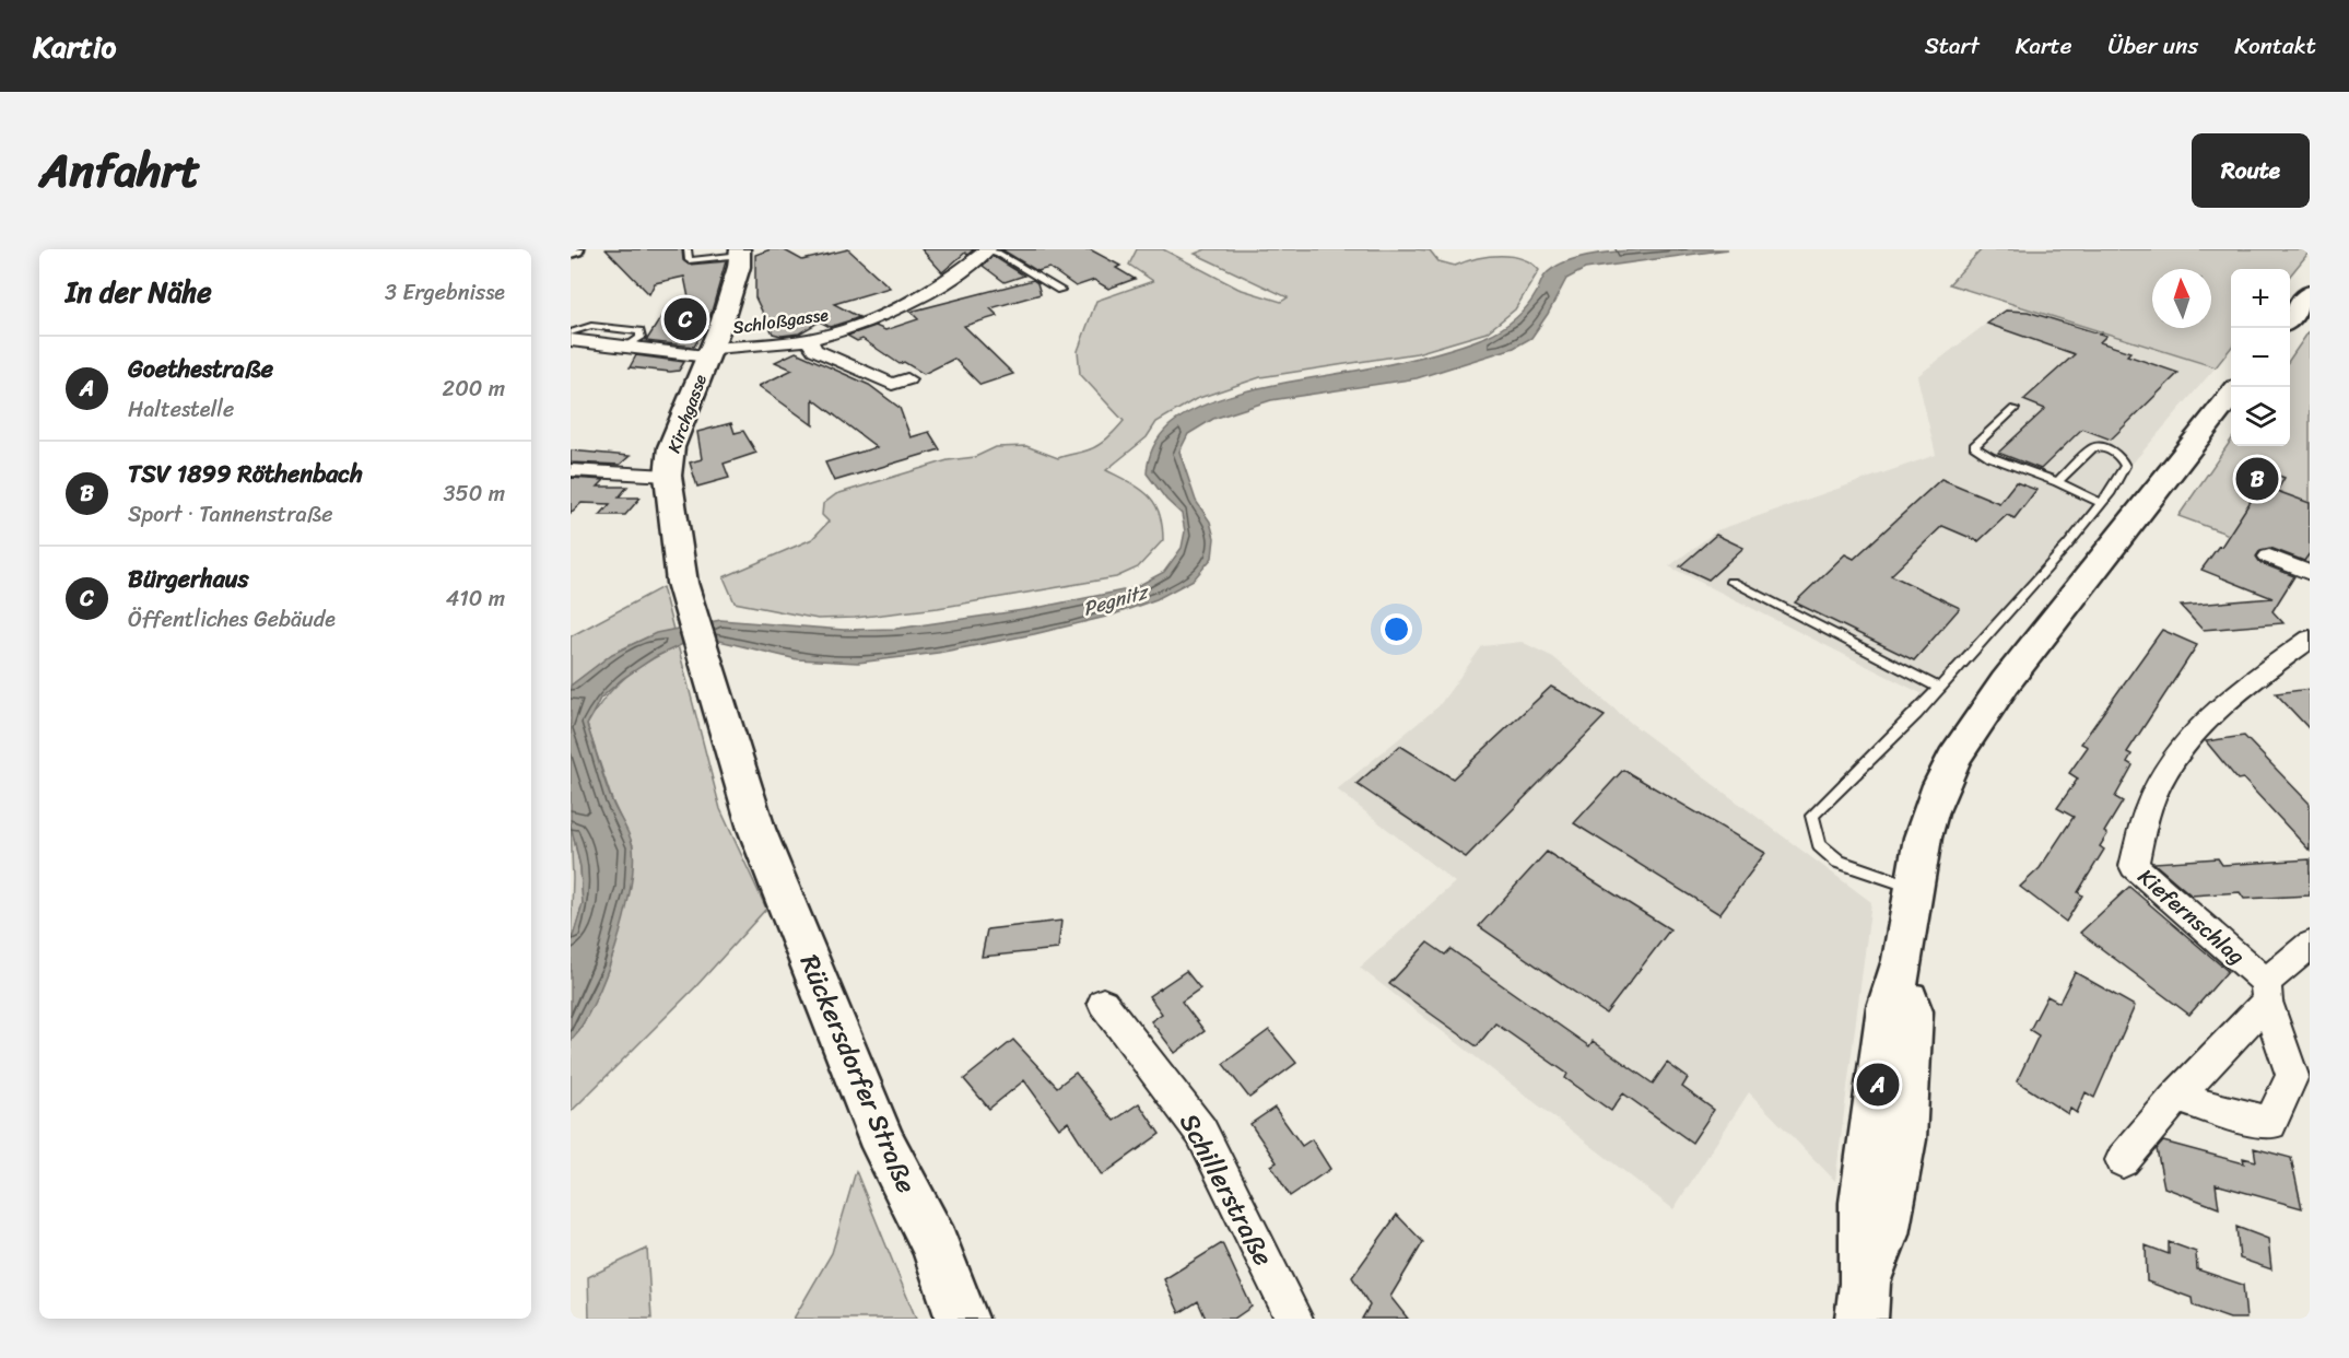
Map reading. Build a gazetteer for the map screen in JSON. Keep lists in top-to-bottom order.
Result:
{
  "streets": {
    "main road": ["Kirchgasse", "Rückersdorfer Straße"],
    "street": ["Schloßgasse", "Kiefernschlag", "Schillerstraße"]
  },
  "crossings": [
    ["Schloßgasse", "Kirchgasse"],
    ["Kirchgasse", "Rückersdorfer Straße"]
  ],
  "water": ["Pegnitz"],
  "north": "top",
  "page": {
    "header": "Kartio",
    "nav": [
      "Start",
      "Karte",
      "Über uns",
      "Kontakt"
    ],
    "title": "Anfahrt",
    "buttons": "Route",
    "heading": ["In der Nähe", "3 Ergebnisse"],
    "map_buttons": ["+", "−"],
    "pins": ["C", "B", "A"],
    "list": [
      {
        "mark": "A",
        "name": "Goethestraße",
        "note": "Haltestelle",
        "value": "200 m"
      },
      {
        "mark": "B",
        "name": "TSV 1899 Röthenbach",
        "note": "Sport · Tannenstraße",
        "value": "350 m"
      },
      {
        "mark": "C",
        "name": "Bürgerhaus",
        "note": "Öffentliches Gebäude",
        "value": "410 m"
      }
    ]
  }
}
